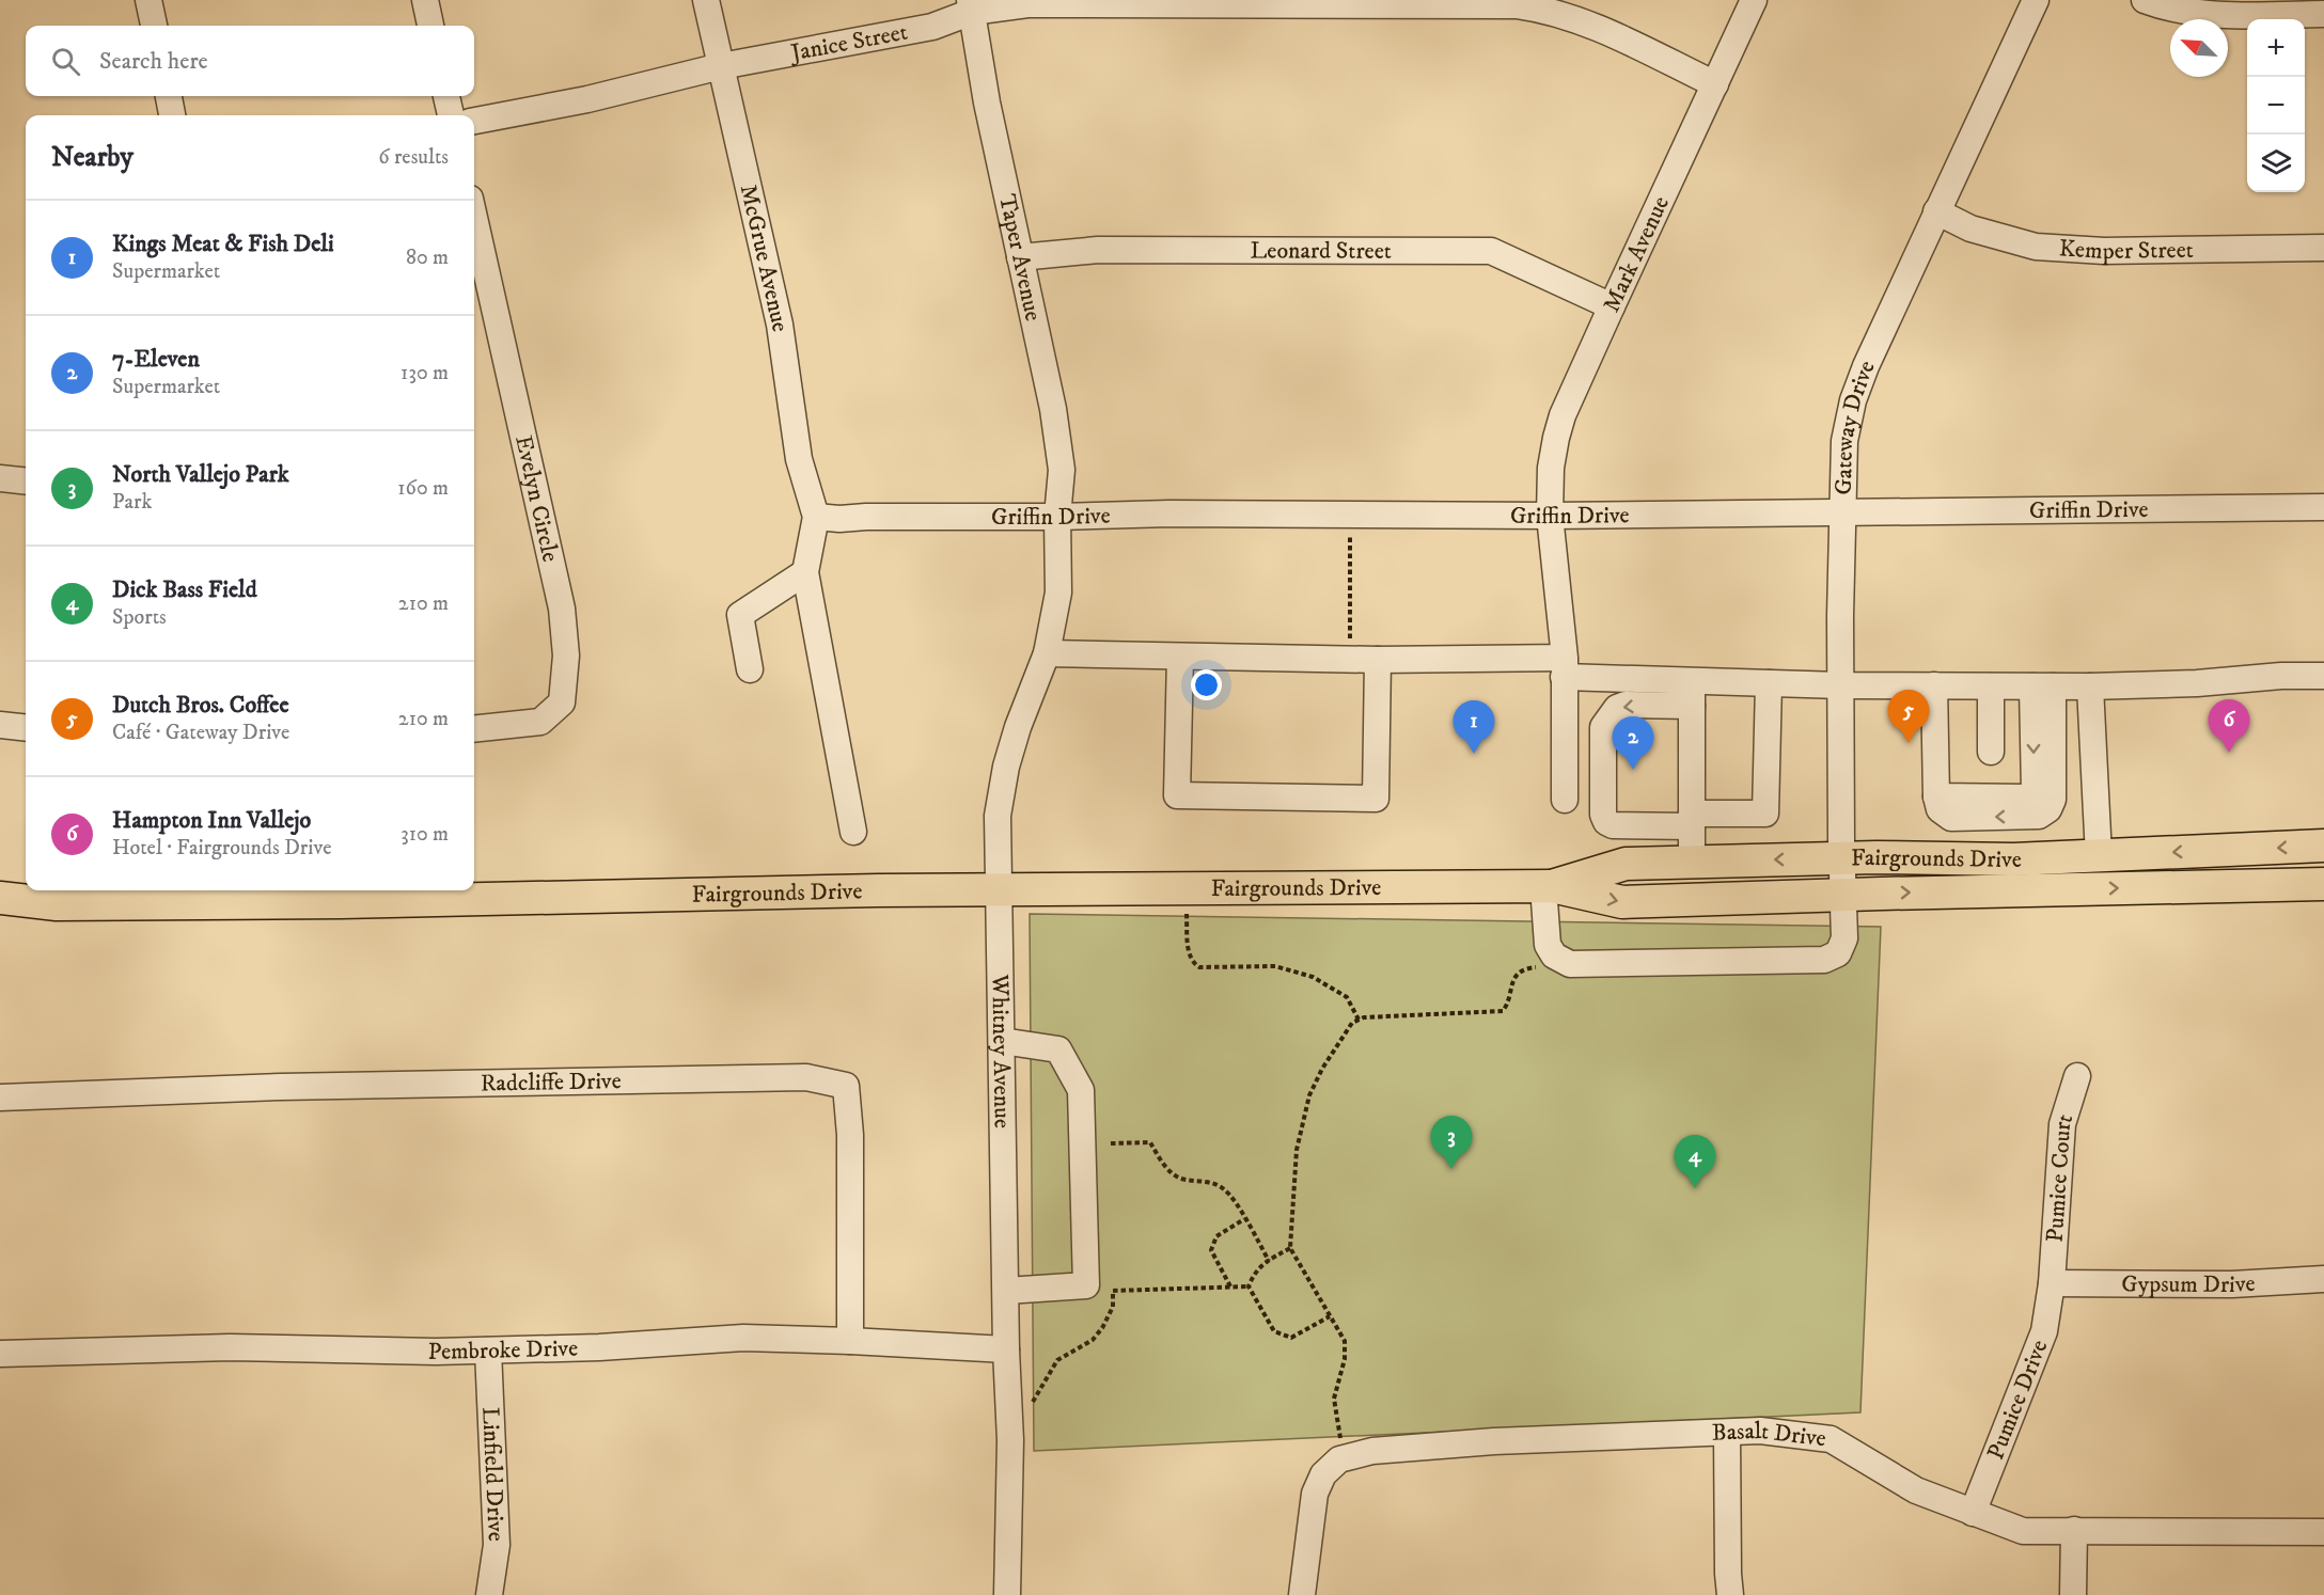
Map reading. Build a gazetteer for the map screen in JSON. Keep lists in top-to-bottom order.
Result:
{
  "streets": {
    "main road": ["Fairgrounds Drive"],
    "street": [
      "Janice Street",
      "Kemper Street",
      "Leonard Street",
      "Mark Avenue",
      "McGrue Avenue",
      "Taper Avenue",
      "Gateway Drive",
      "Evelyn Circle",
      "Griffin Drive",
      "Whitney Avenue",
      "Radcliffe Drive",
      "Pumice Court",
      "Gypsum Drive",
      "Pembroke Drive",
      "Pumice Drive",
      "Basalt Drive",
      "Linfield Drive"
    ]
  },
  "crossings": [
    ["Janice Street", "Mark Avenue"],
    ["Janice Street", "McGrue Avenue"],
    ["Janice Street", "Taper Avenue"],
    ["Kemper Street", "Gateway Drive"],
    ["Leonard Street", "Mark Avenue"],
    ["Leonard Street", "Taper Avenue"],
    ["Mark Avenue", "Griffin Drive"],
    ["McGrue Avenue", "Griffin Drive"],
    ["Taper Avenue", "Griffin Drive"],
    ["Taper Avenue", "Whitney Avenue"],
    ["Gateway Drive", "Griffin Drive"],
    ["Gateway Drive", "Fairgrounds Drive"],
    ["Griffin Drive", "Whitney Avenue"],
    ["Fairgrounds Drive", "Whitney Avenue"],
    ["Whitney Avenue", "Pembroke Drive"],
    ["Radcliffe Drive", "Pembroke Drive"],
    ["Pumice Court", "Gypsum Drive"],
    ["Pumice Court", "Pumice Drive"],
    ["Gypsum Drive", "Pumice Drive"],
    ["Pembroke Drive", "Linfield Drive"],
    ["Pumice Drive", "Basalt Drive"]
  ],
  "north": "top left",
  "page": {
    "map_buttons": ["+", "−"],
    "search": "Search here",
    "heading": ["Nearby", "6 results"],
    "list": [
      {
        "mark": "1",
        "name": "Kings Meat & Fish Deli",
        "note": "Supermarket",
        "value": "80 m"
      },
      {
        "mark": "2",
        "name": "7-Eleven",
        "note": "Supermarket",
        "value": "130 m"
      },
      {
        "mark": "3",
        "name": "North Vallejo Park",
        "note": "Park",
        "value": "160 m"
      },
      {
        "mark": "4",
        "name": "Dick Bass Field",
        "note": "Sports",
        "value": "210 m"
      },
      {
        "mark": "5",
        "name": "Dutch Bros. Coffee",
        "note": "Café · Gateway Drive",
        "value": "210 m"
      },
      {
        "mark": "6",
        "name": "Hampton Inn Vallejo",
        "note": "Hotel · Fairgrounds Drive",
        "value": "310 m"
      }
    ],
    "pins": [
      "5",
      "6",
      "1",
      "2",
      "3",
      "4"
    ]
  }
}
